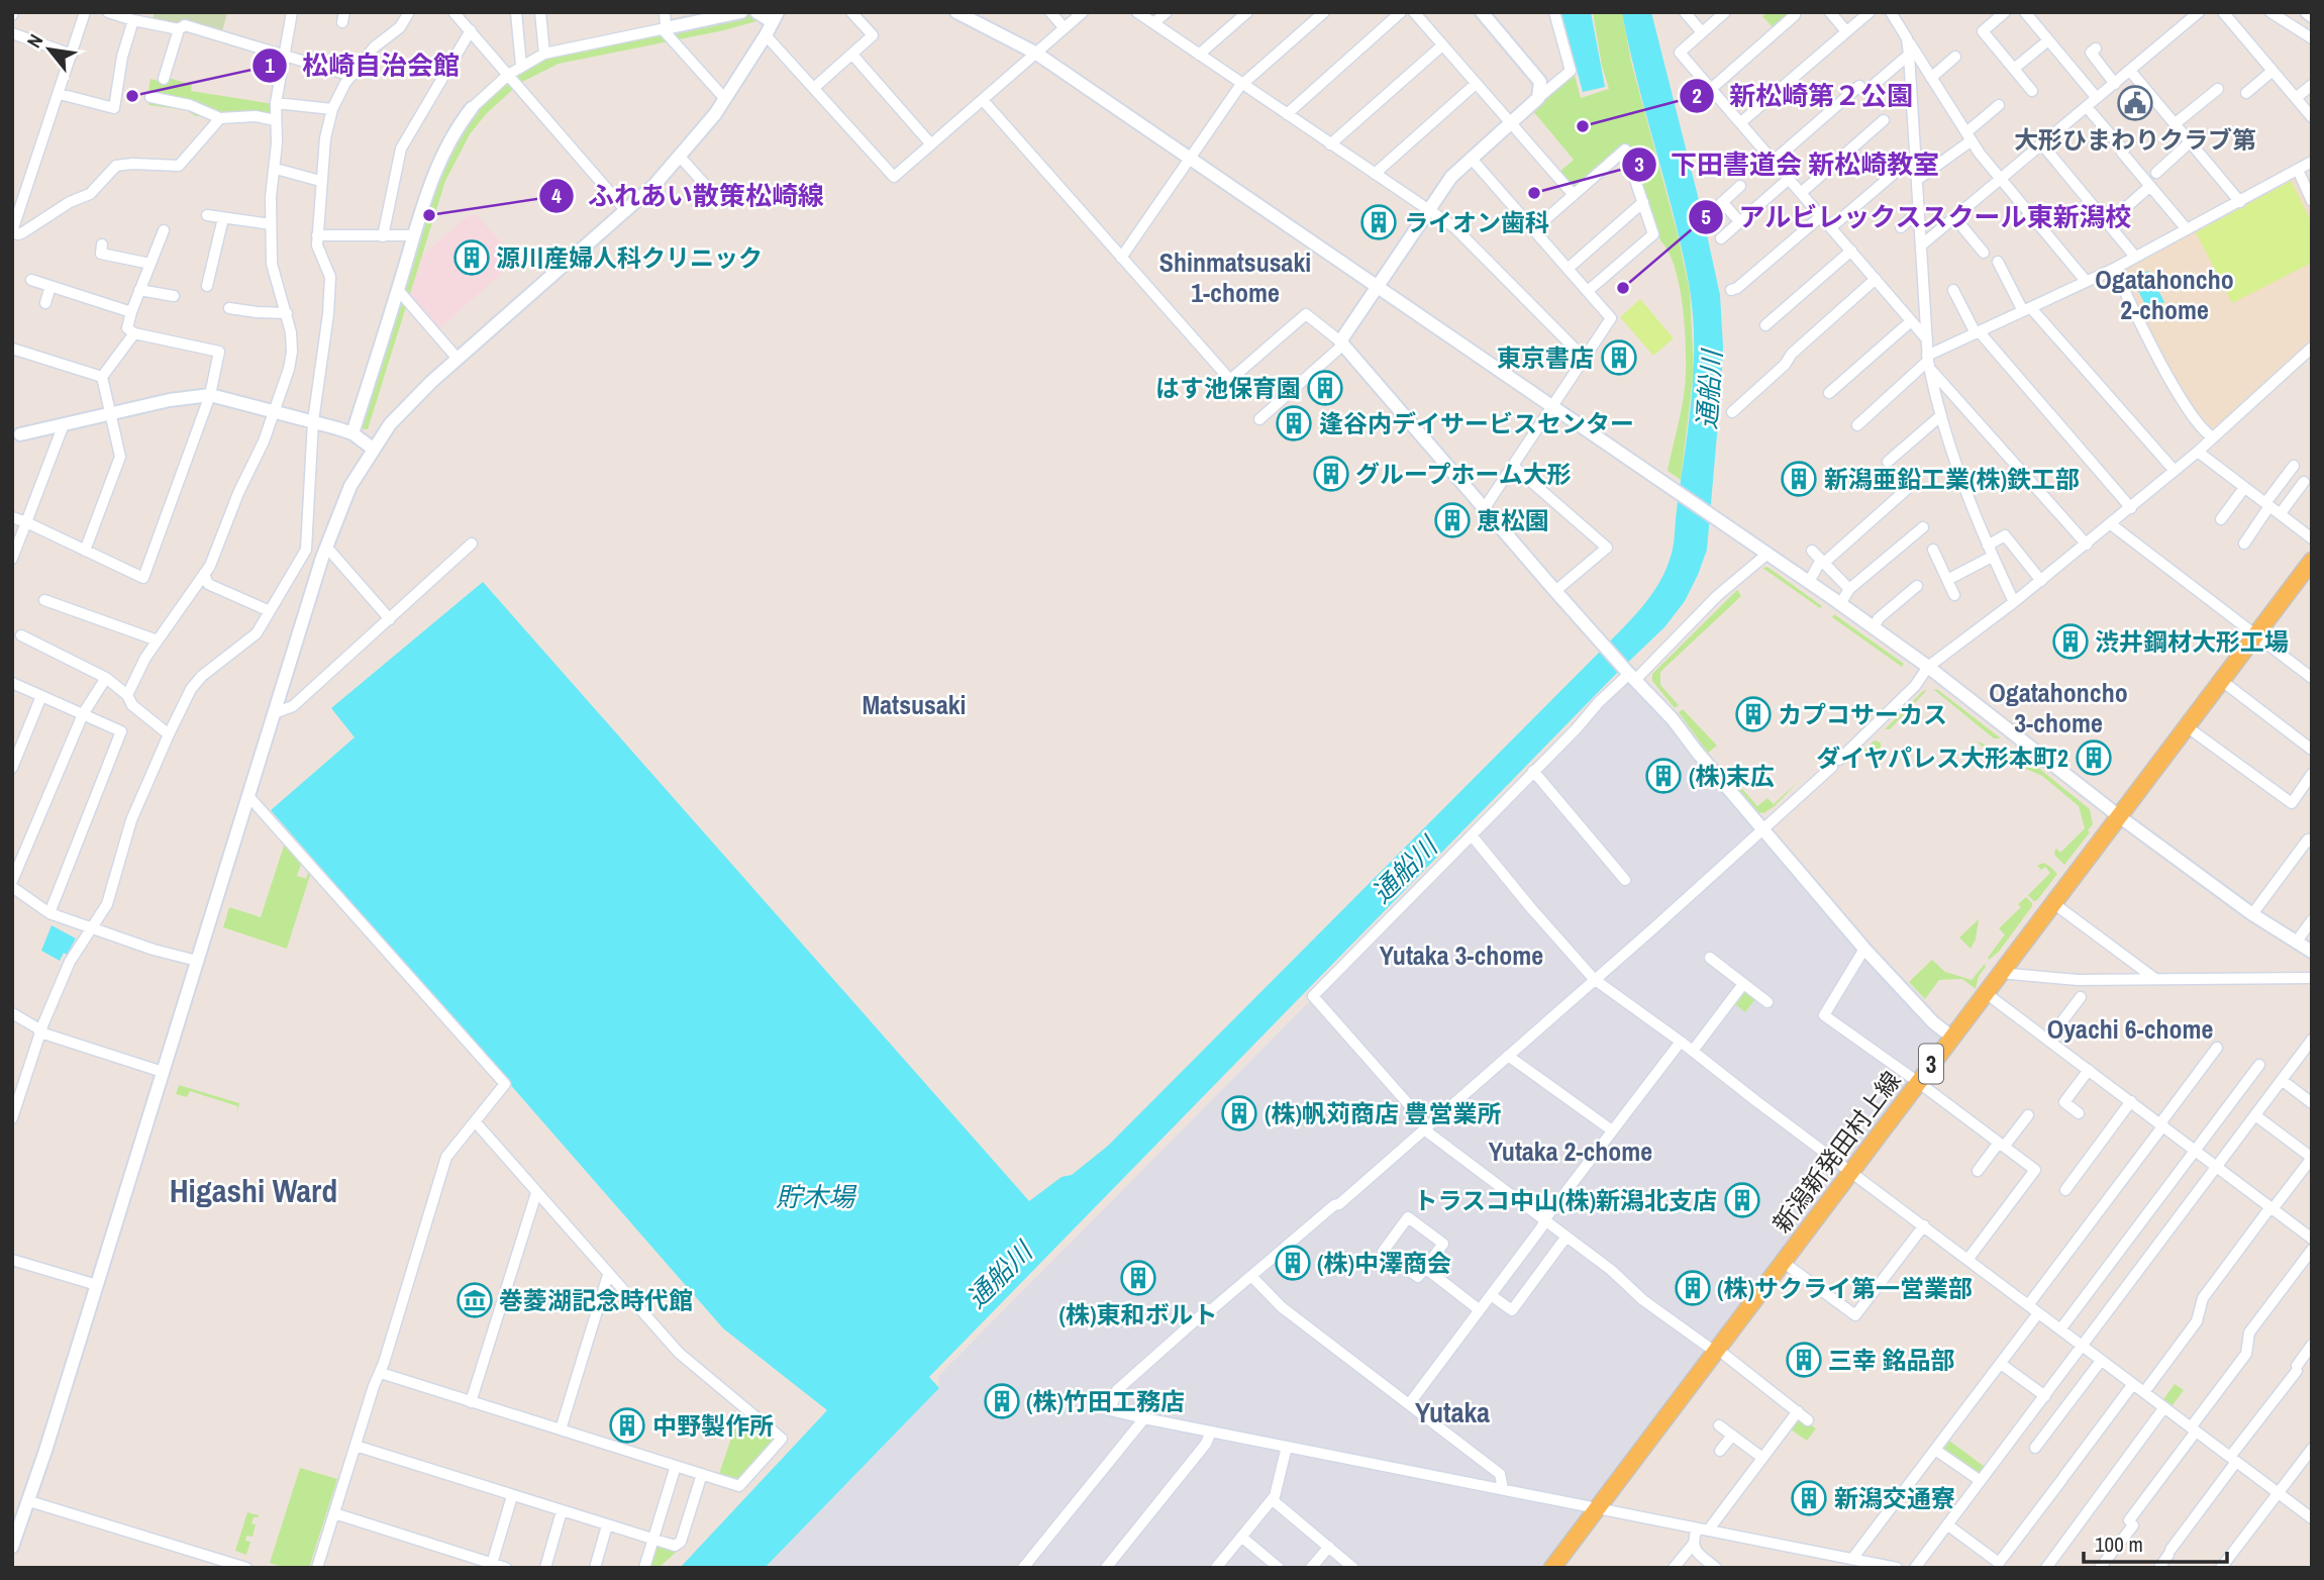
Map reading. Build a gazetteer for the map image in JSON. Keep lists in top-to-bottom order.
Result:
{
  "streets": {
    "main road": ["3", "新潟新発田村上線"]
  },
  "districts": [
    "Shinmatsusaki 1-chome",
    "Ogatahoncho 2-chome",
    "Ogatahoncho 3-chome",
    "Matsusaki",
    "Yutaka 3-chome",
    "Oyachi 6-chome",
    "Yutaka 2-chome",
    "Higashi Ward",
    "Yutaka"
  ],
  "water": ["通船川", "貯木場"],
  "places": {
    "other": [
      "松崎自治会館",
      "新松崎第２公園",
      "下田書道会 新松崎教室",
      "ふれあい散策松崎線",
      "アルビレックススクール東新潟校"
    ],
    "public building": ["大形ひまわりクラブ第"],
    "building": [
      "ライオン歯科",
      "源川産婦人科クリニック",
      "東京書店",
      "はす池保育園",
      "逢谷内デイサービスセンター",
      "グループホーム大形",
      "新潟亜鉛工業(株)鉄工部",
      "恵松園",
      "渋井鋼材大形工場",
      "カプコサーカス",
      "ダイヤパレス大形本町2",
      "(株)末広",
      "(株)帆苅商店 豊営業所",
      "トラスコ中山(株)新潟北支店",
      "(株)中澤商会",
      "(株)東和ボルト",
      "(株)サクライ第一営業部",
      "三幸 銘品部",
      "(株)竹田工務店",
      "中野製作所",
      "新潟交通寮"
    ],
    "museum": ["巻菱湖記念時代館"]
  },
  "scale_bar": "100 m",
  "north": "top left"
}
